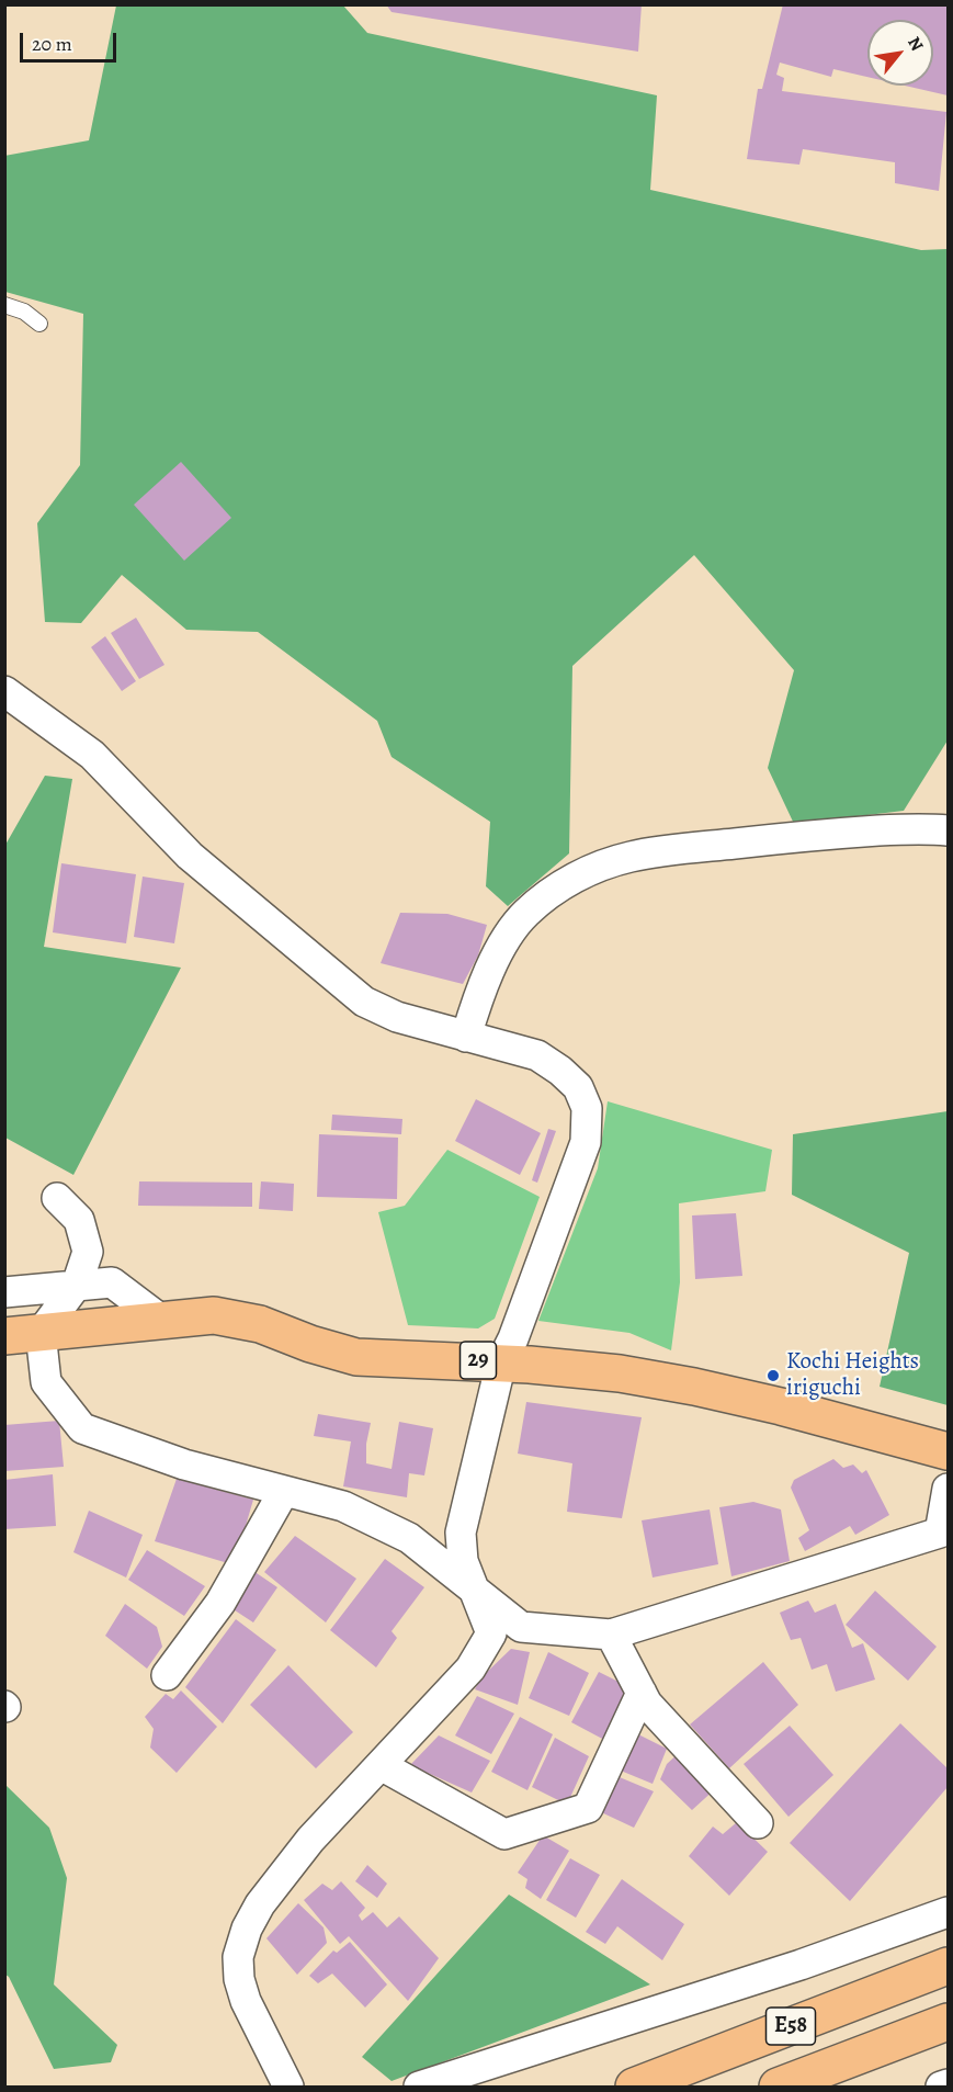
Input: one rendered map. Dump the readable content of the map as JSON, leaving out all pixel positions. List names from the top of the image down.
{
  "streets": {
    "main road": ["29", "E58"]
  },
  "places": ["Kochi Heights iriguchi"],
  "scale_bar": "20 m",
  "north": "top right"
}
